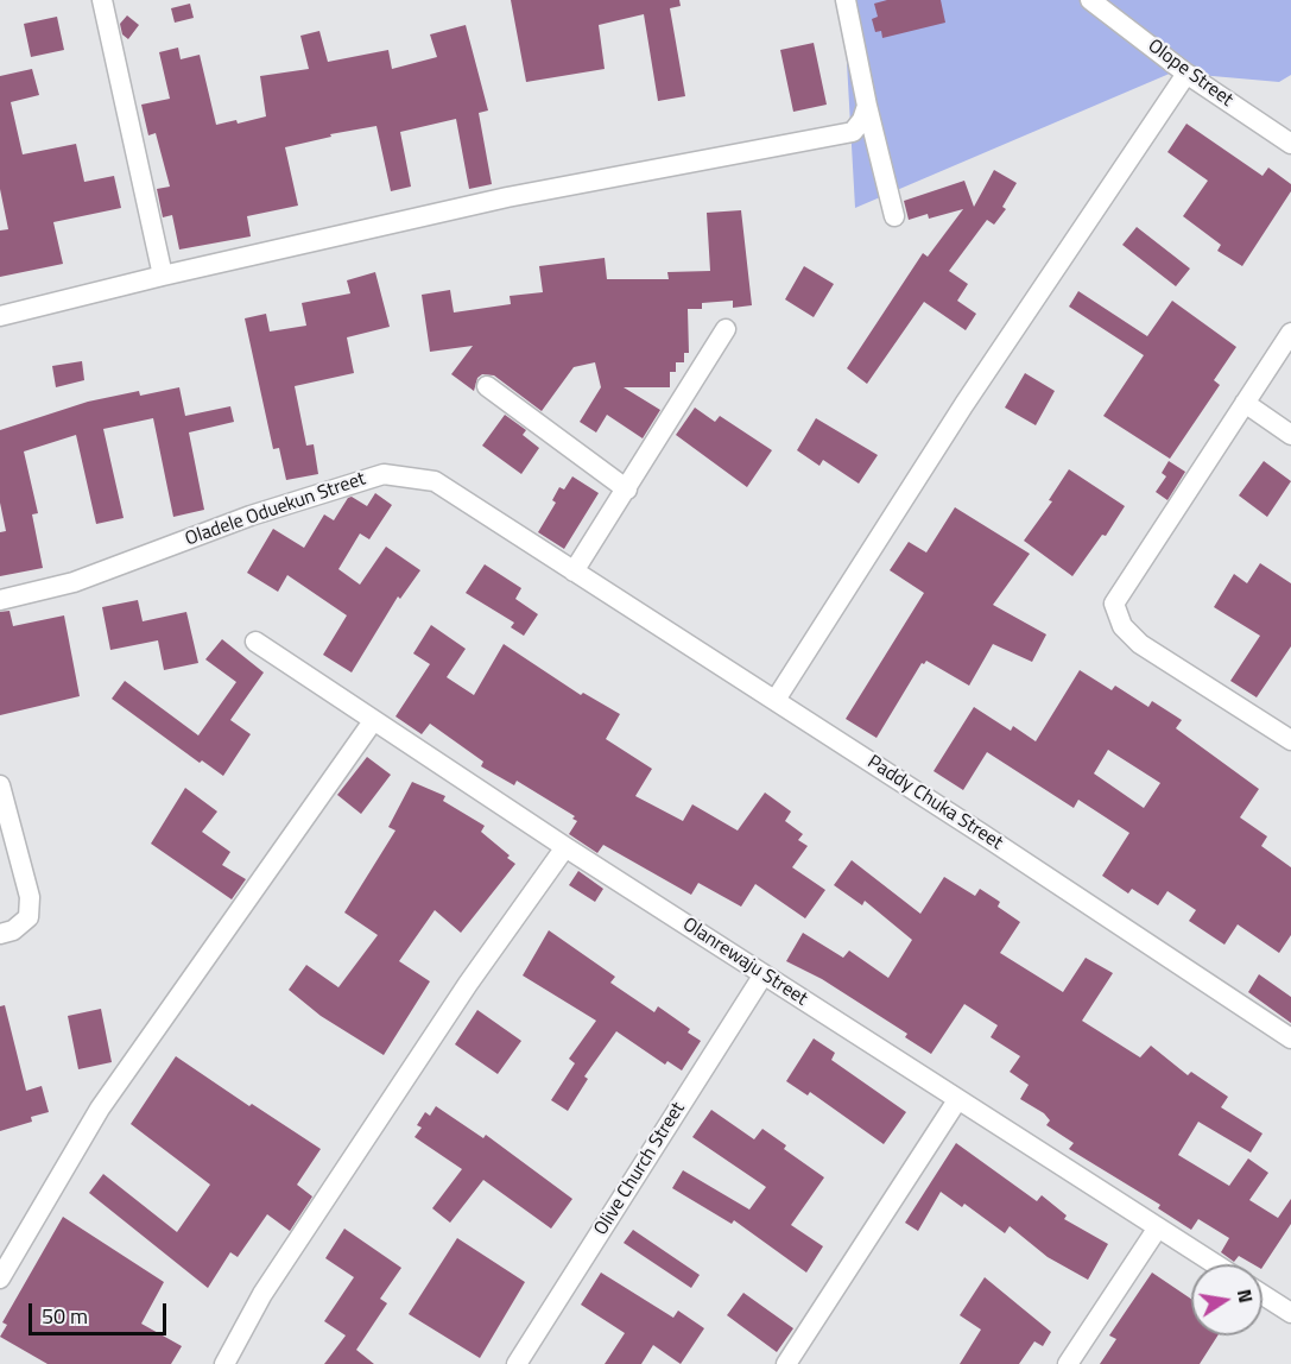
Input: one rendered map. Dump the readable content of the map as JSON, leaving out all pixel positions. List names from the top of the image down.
{
  "streets": {
    "street": [
      "Olope Street",
      "Oladele Oduekun Street",
      "Paddy Chuka Street",
      "Olanrewaju Street",
      "Olive Church Street"
    ]
  },
  "crossings": [
    ["Oladele Oduekun Street", "Paddy Chuka Street"],
    ["Olanrewaju Street", "Olive Church Street"]
  ],
  "scale_bar": "50 m",
  "north": "right"
}
